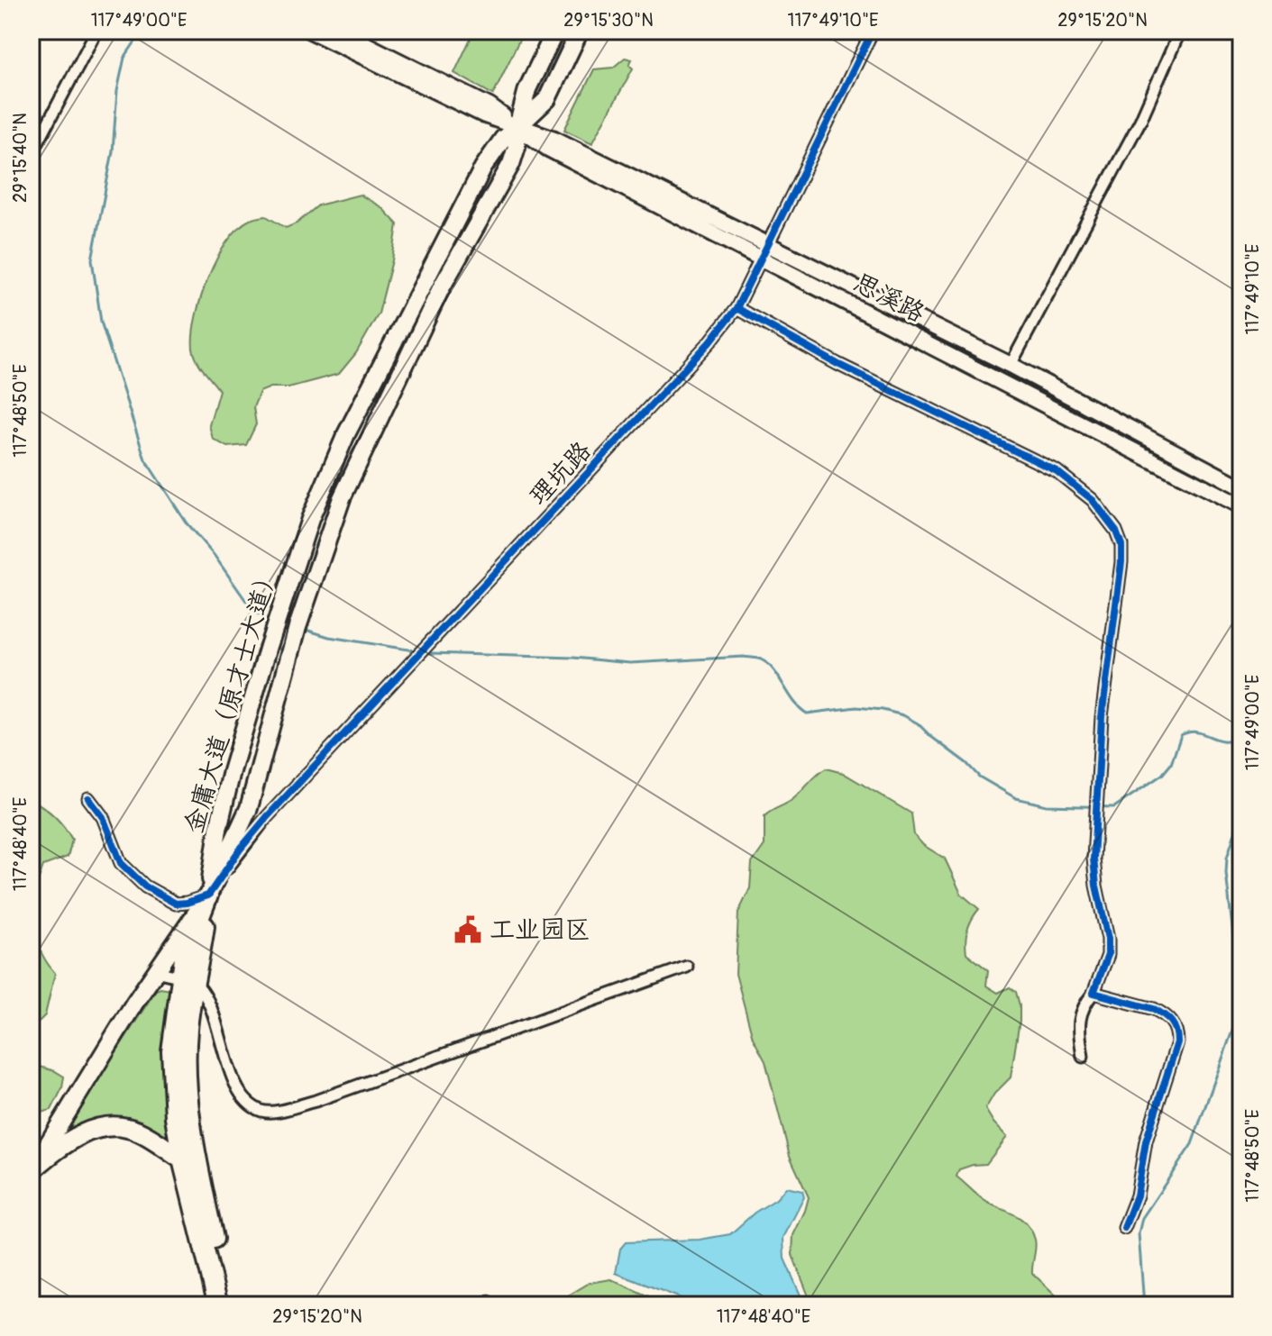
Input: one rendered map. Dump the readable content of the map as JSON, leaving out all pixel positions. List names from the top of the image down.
{
  "streets": {
    "main road": ["金庸大道（原才士大道）"],
    "street": ["思溪路", "理坑路"]
  },
  "crossings": [
    ["思溪路", "理坑路"],
    ["思溪路", "金庸大道（原才士大道）"],
    ["理坑路", "金庸大道（原才士大道）"]
  ],
  "places": {
    "public building": ["工业园区"]
  },
  "coordinates": [
    "117°49'00\"E",
    "29°15'30\"N",
    "117°49'10\"E",
    "29°15'20\"N",
    "29°15'40\"N",
    "117°48'50\"E",
    "117°48'40\"E"
  ]
}
